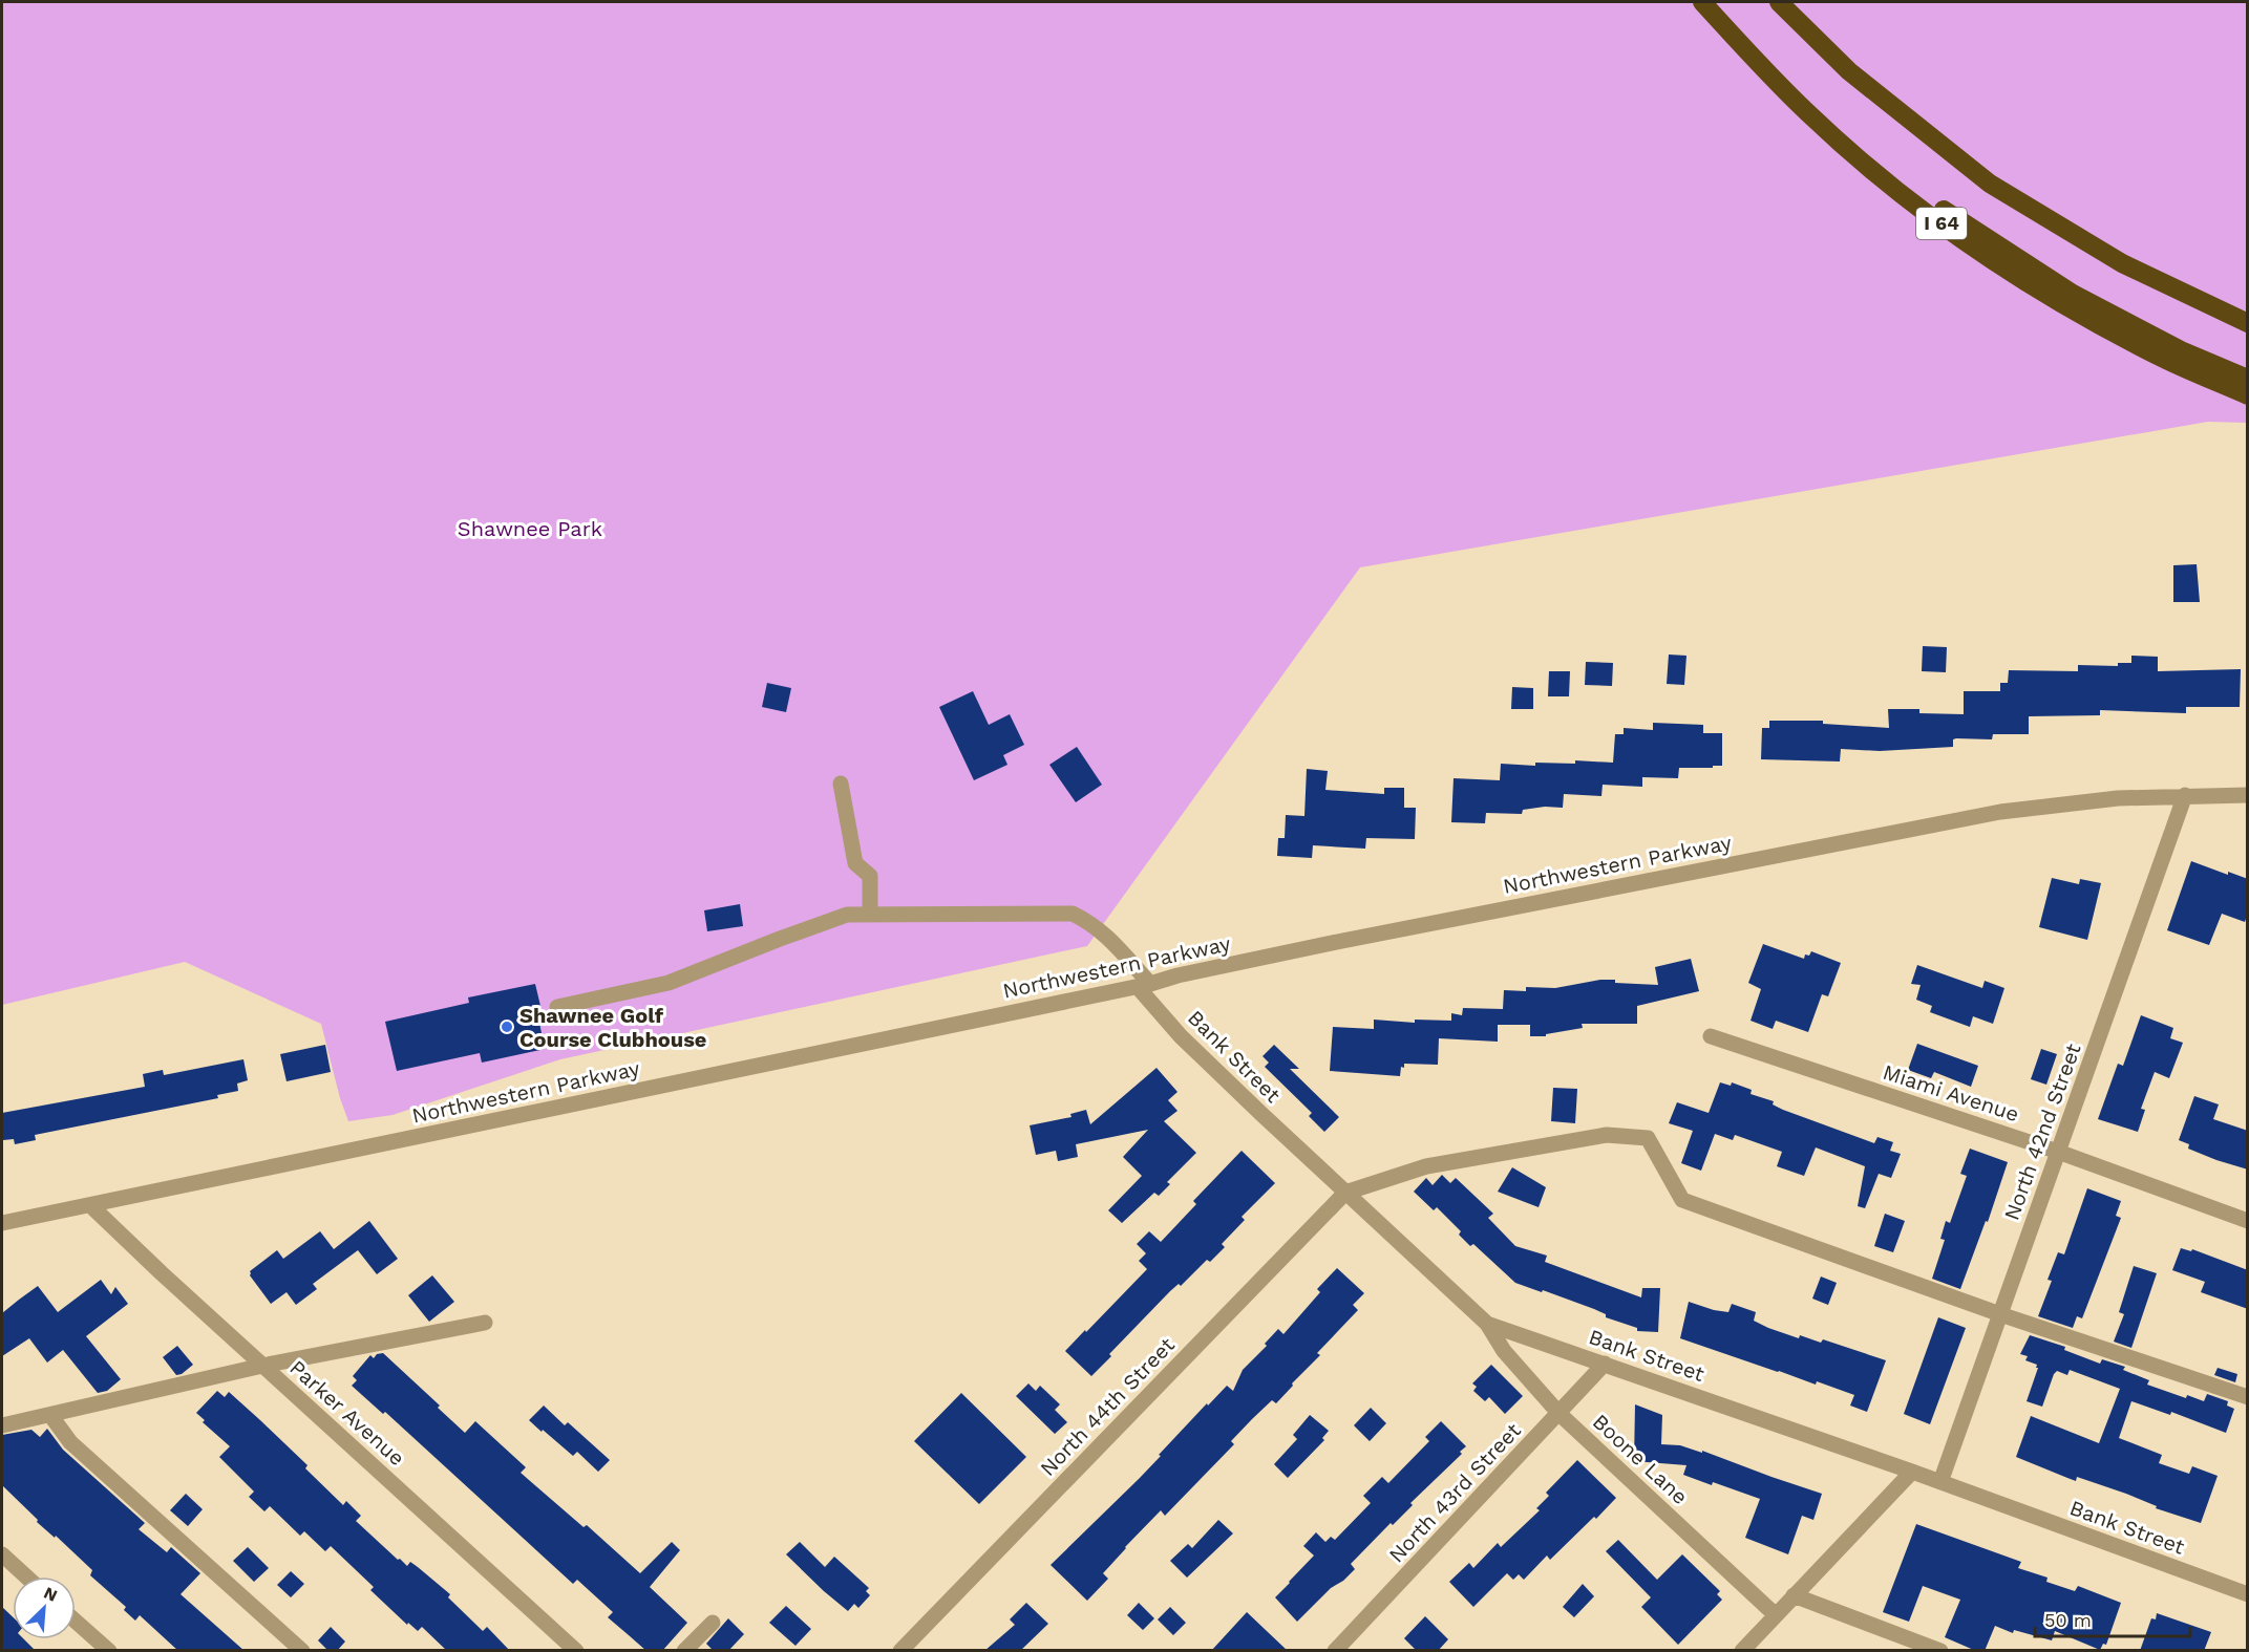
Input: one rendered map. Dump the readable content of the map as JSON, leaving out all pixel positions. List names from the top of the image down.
{
  "streets": {
    "highway": ["I 64"],
    "street": [
      "Northwestern Parkway",
      "Bank Street",
      "Miami Avenue",
      "North 42nd Street",
      "North 44th Street",
      "Parker Avenue",
      "Boone Lane",
      "North 43rd Street"
    ]
  },
  "crossings": [
    ["Northwestern Parkway", "Bank Street"],
    ["Northwestern Parkway", "North 42nd Street"],
    ["Northwestern Parkway", "Parker Avenue"],
    ["Bank Street", "North 42nd Street"],
    ["Bank Street", "North 44th Street"],
    ["Bank Street", "Boone Lane"],
    ["Bank Street", "North 43rd Street"],
    ["Miami Avenue", "North 42nd Street"],
    ["Boone Lane", "North 43rd Street"]
  ],
  "parks": ["Shawnee Park"],
  "places": ["Shawnee Golf Course Clubhouse"],
  "scale_bar": "50 m",
  "north": "top right"
}
